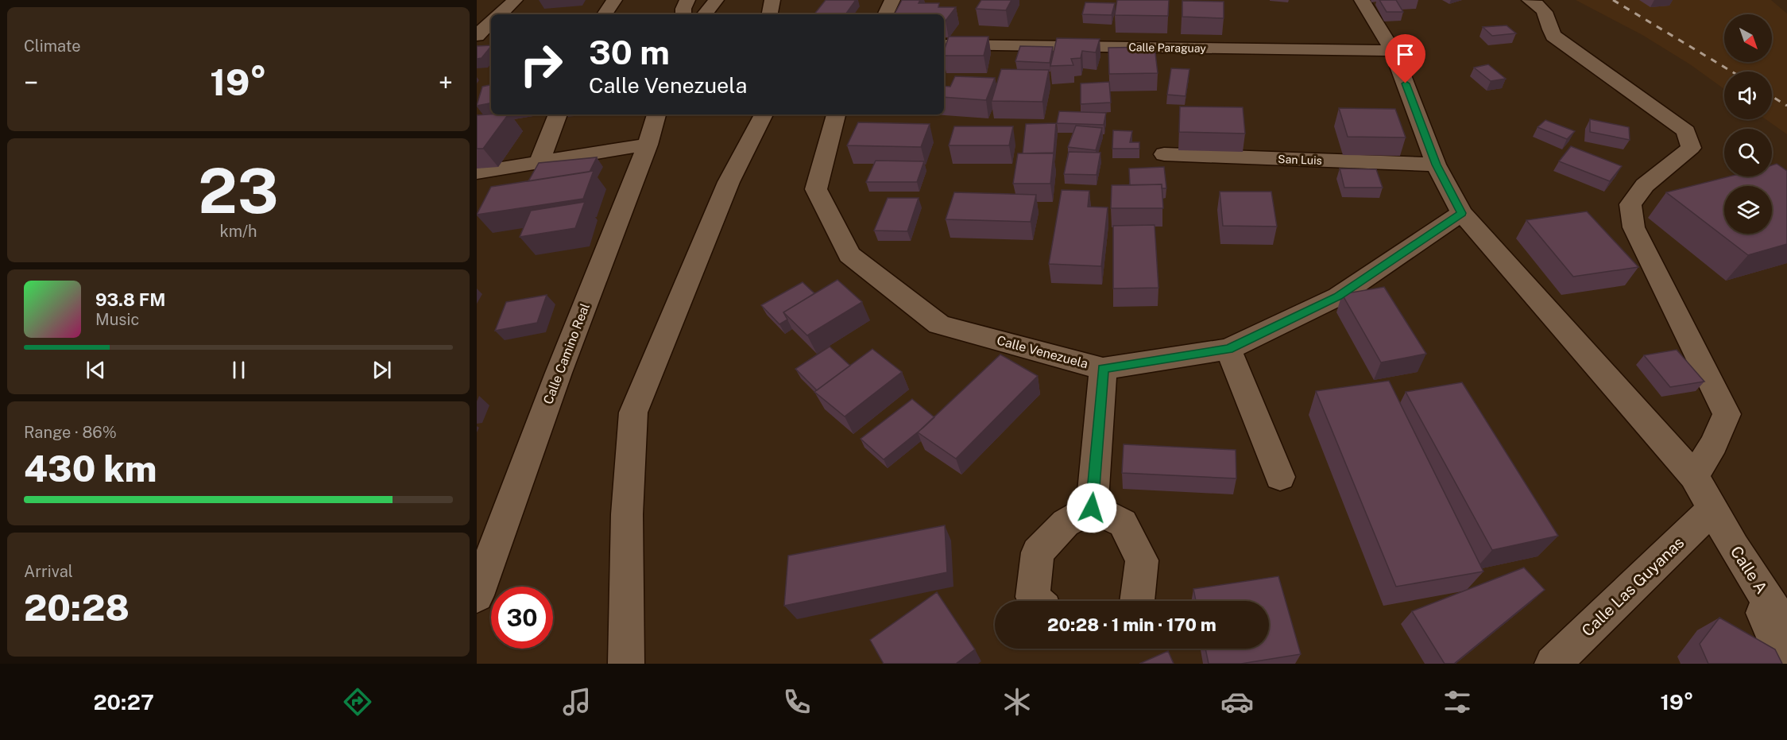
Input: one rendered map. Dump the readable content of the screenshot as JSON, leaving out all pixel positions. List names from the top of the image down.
{
  "streets": {
    "street": [
      "Calle Paraguay",
      "San Luis",
      "Calle Venezuela",
      "Calle Camino Real",
      "Calle A",
      "Calle Las Guyanas"
    ]
  },
  "crossings": [
    ["Calle Paraguay", "Calle A"],
    ["San Luis", "Calle A"],
    ["Calle Venezuela", "Calle A"],
    ["Calle A", "Calle Las Guyanas"]
  ],
  "north": "bottom right",
  "page": {
    "tile": [
      "Climate",
      ["23", "km/h"],
      ["Range · 86%", "430 km"],
      ["Arrival", "20:28"]
    ],
    "turn": ["30 m", "Calle Venezuela"],
    "heat": ["−", "19°", "+"],
    "song": ["93.8 FM", "Music"],
    "limit": "30",
    "trip": "20:28 · 1 min · 170 m",
    "tabs": ["20:27", "19°"]
  }
}
